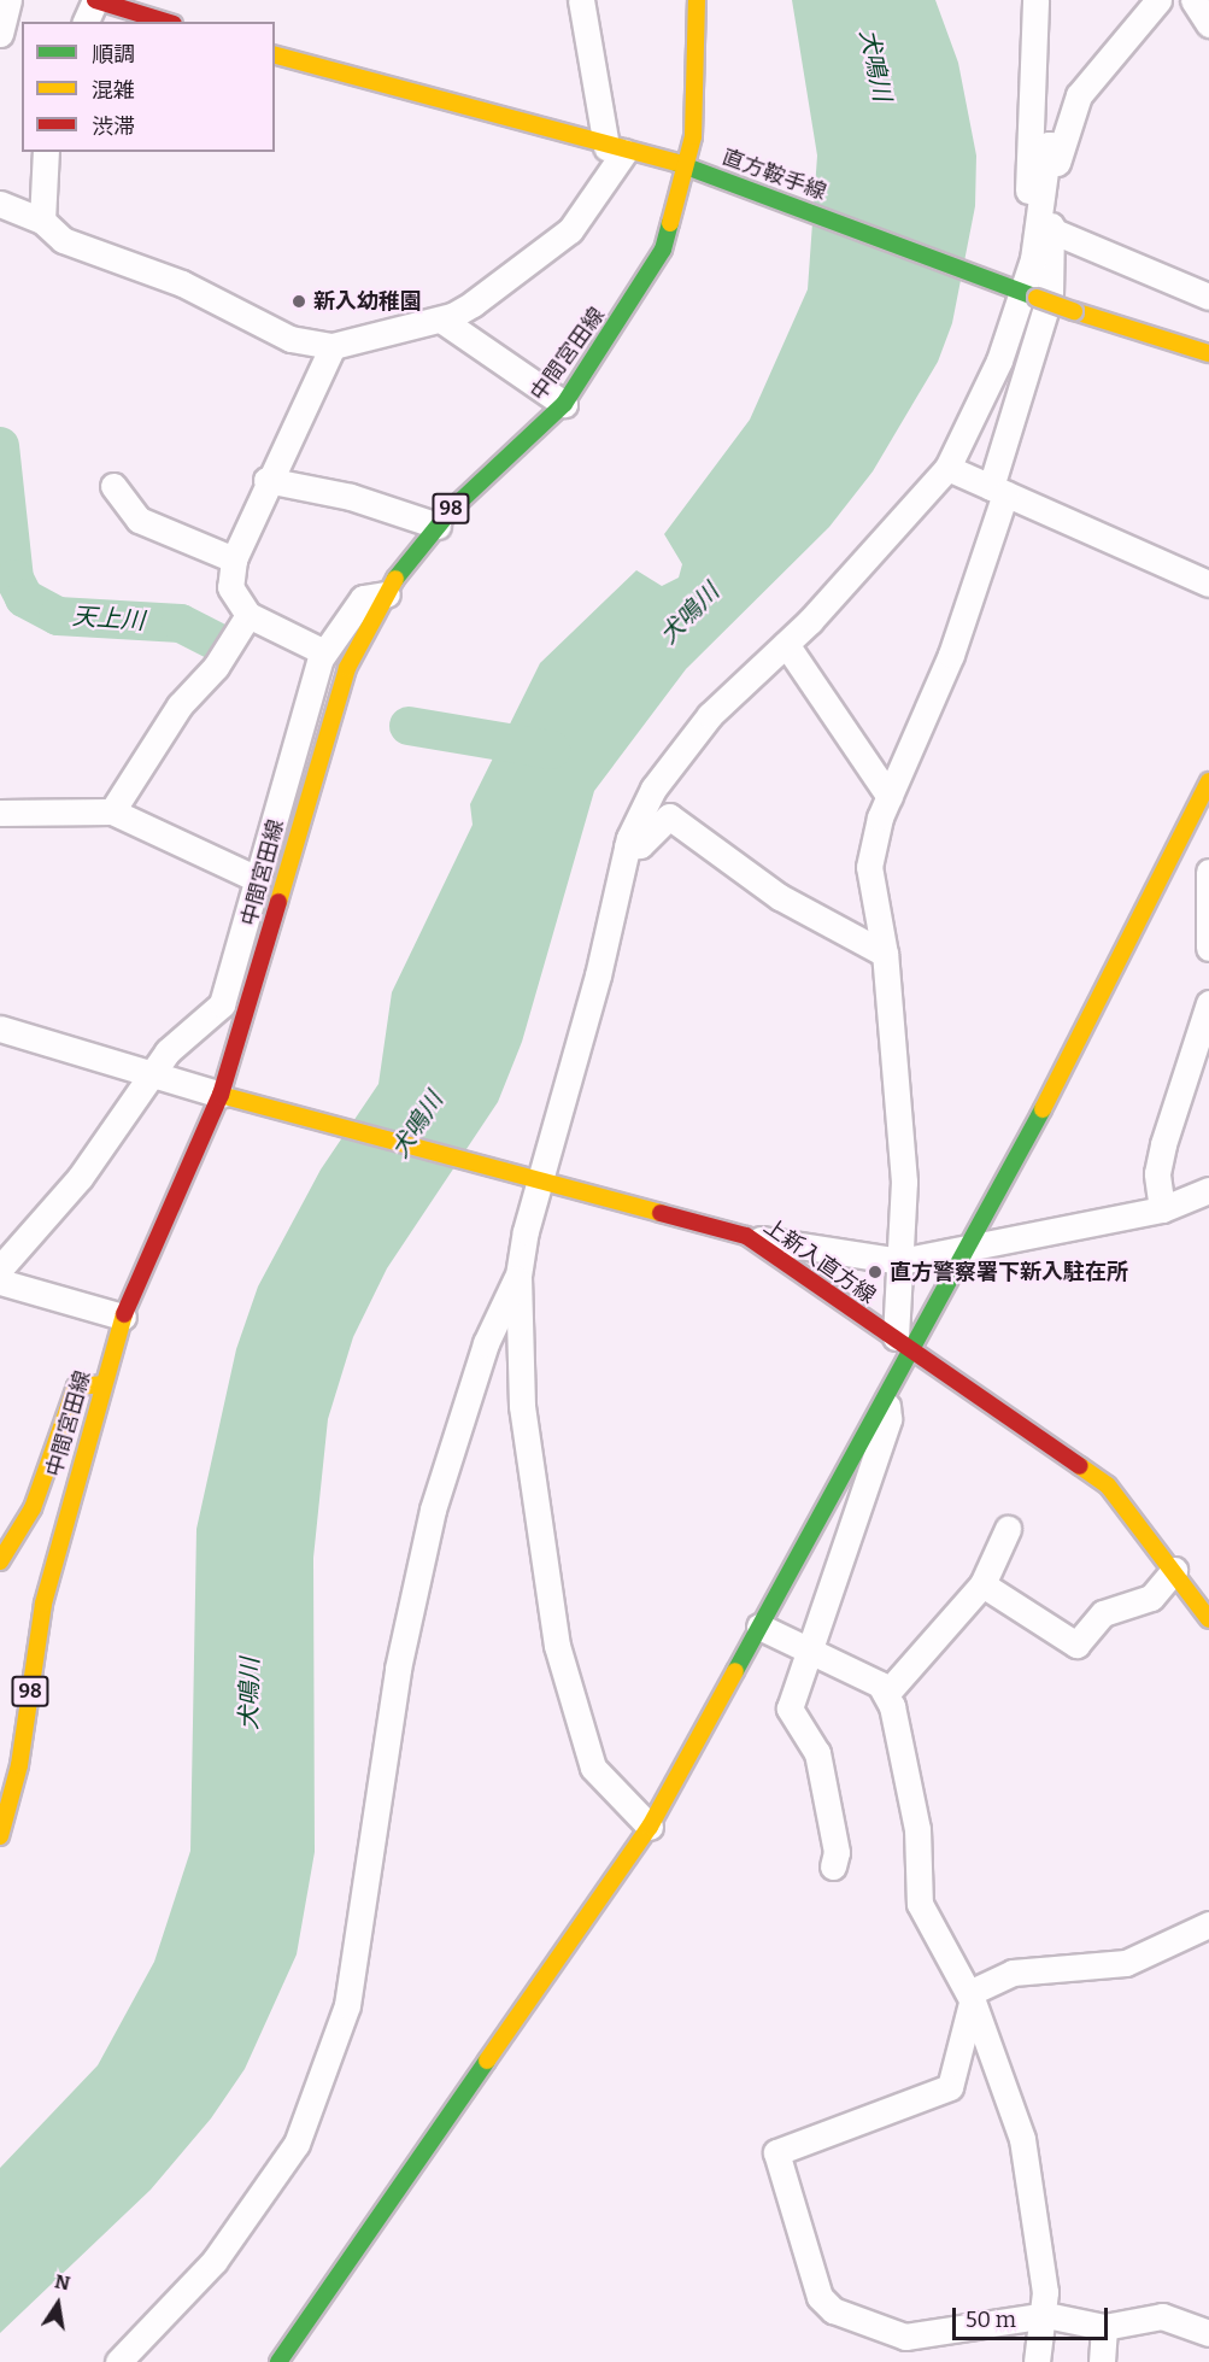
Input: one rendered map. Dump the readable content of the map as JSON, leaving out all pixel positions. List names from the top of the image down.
{
  "streets": {
    "main road": [
      "直方鞍手線",
      "中間宮田線",
      "98",
      "上新入直方線"
    ]
  },
  "crossings": [
    ["直方鞍手線", "中間宮田線"],
    ["中間宮田線", "上新入直方線"]
  ],
  "water": ["犬鳴川", "天上川"],
  "places": ["新入幼稚園", "直方警察署下新入駐在所"],
  "legend": ["順調", "混雑", "渋滞"],
  "scale_bar": "50 m",
  "north": "top"
}
